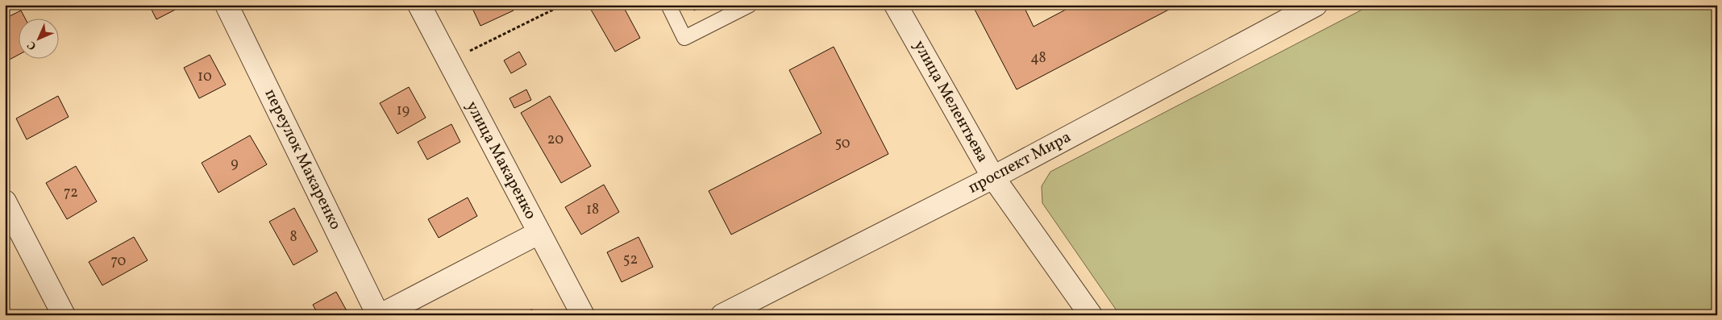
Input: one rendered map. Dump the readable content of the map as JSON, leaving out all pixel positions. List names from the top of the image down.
{
  "streets": {
    "street": [
      "улица Мелентьева",
      "переулок Макаренко",
      "улица Макаренко",
      "проспект Мира"
    ]
  },
  "crossings": [
    ["улица Мелентьева", "проспект Мира"],
    ["переулок Макаренко", "улица Макаренко"]
  ],
  "house_numbers": [
    "48",
    "10",
    "19",
    "20",
    "50",
    "9",
    "72",
    "18",
    "8",
    "52",
    "70"
  ],
  "north": "bottom left"
}
